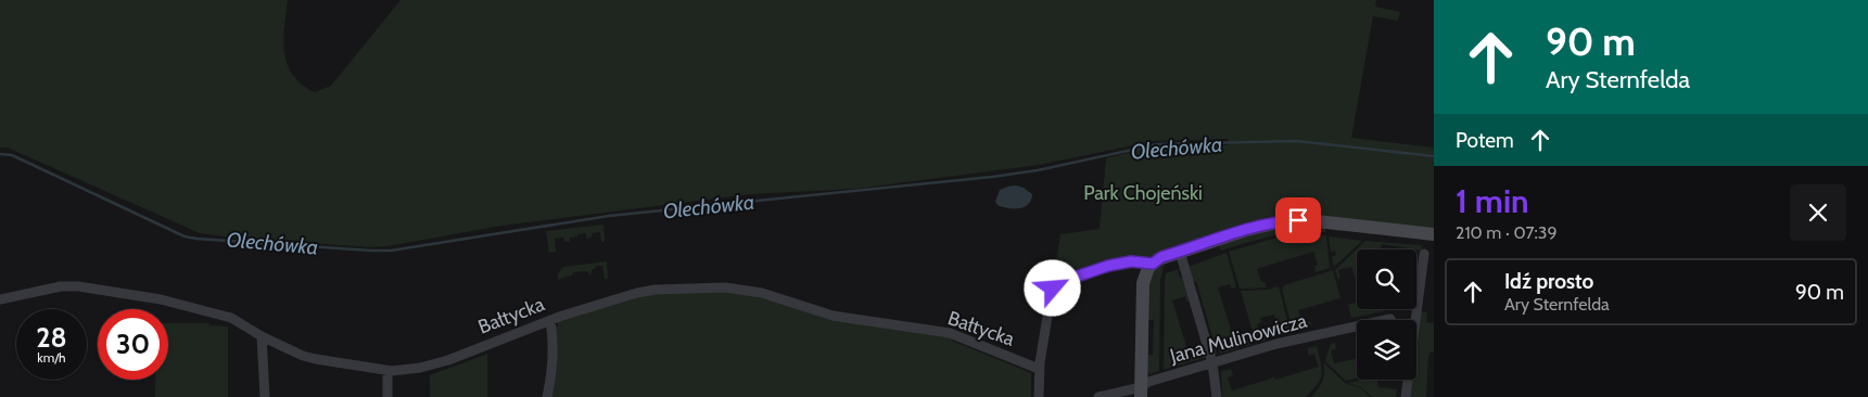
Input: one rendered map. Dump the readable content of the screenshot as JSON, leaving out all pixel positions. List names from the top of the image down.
{
  "streets": {
    "street": ["Bałtycka", "Jana Mulinowicza"]
  },
  "water": ["Olechówka"],
  "parks": ["Park Chojeński"],
  "page": {
    "turn": ["90 m", "Ary Sternfelda"],
    "then": "Potem",
    "heading": ["1 min", "210 m · 07:39"],
    "list": [
      {
        "name": "Idź prosto",
        "note": "Ary Sternfelda",
        "value": "90 m"
      }
    ],
    "speed": "28 km/h",
    "limit": "30"
  }
}
